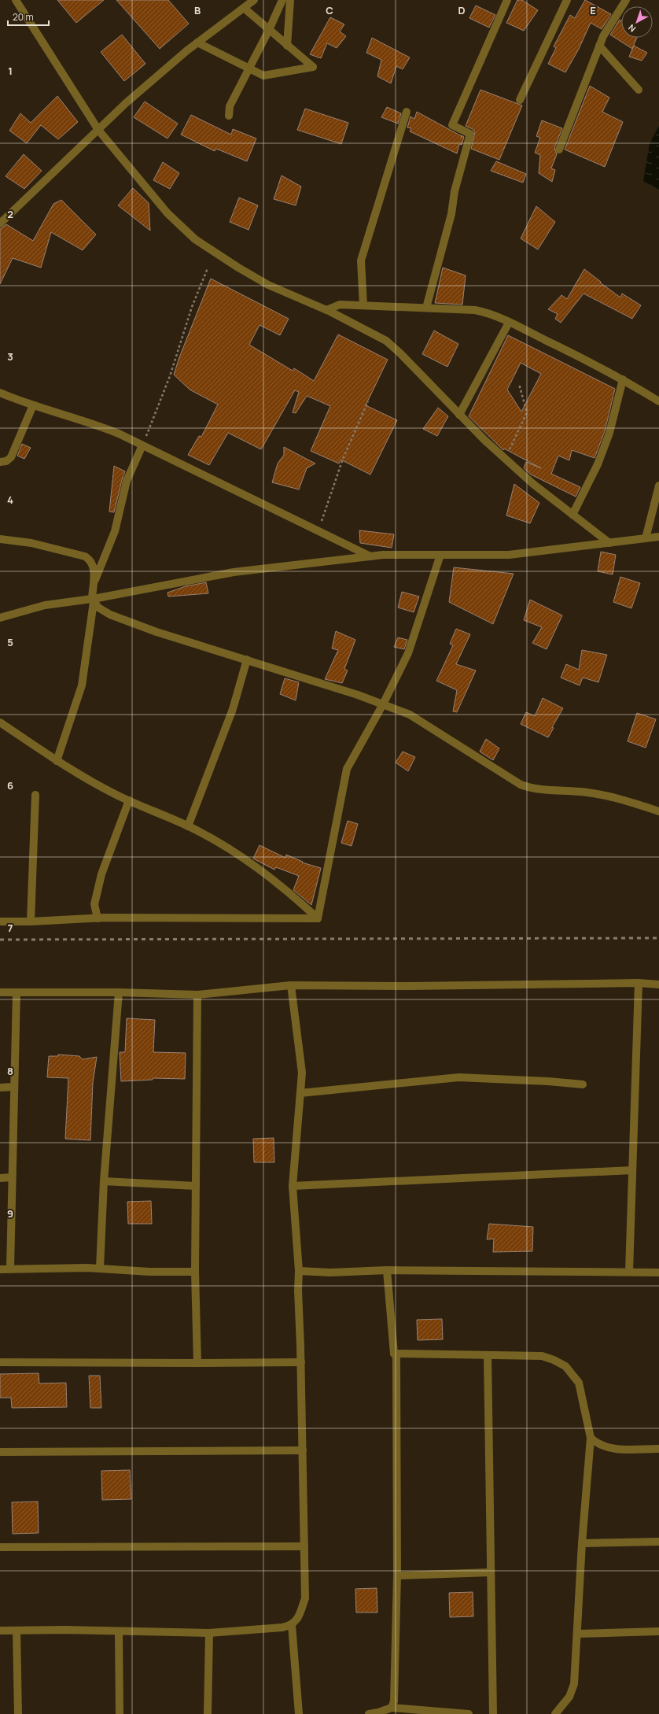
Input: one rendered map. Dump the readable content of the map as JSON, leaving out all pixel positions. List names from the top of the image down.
{
  "scale_bar": "20 m",
  "north": "bottom left",
  "grid": {
    "columns": [
      "B",
      "C",
      "D",
      "E"
    ],
    "rows": [
      "1",
      "2",
      "3",
      "4",
      "5",
      "6",
      "7",
      "8",
      "9"
    ]
  }
}
